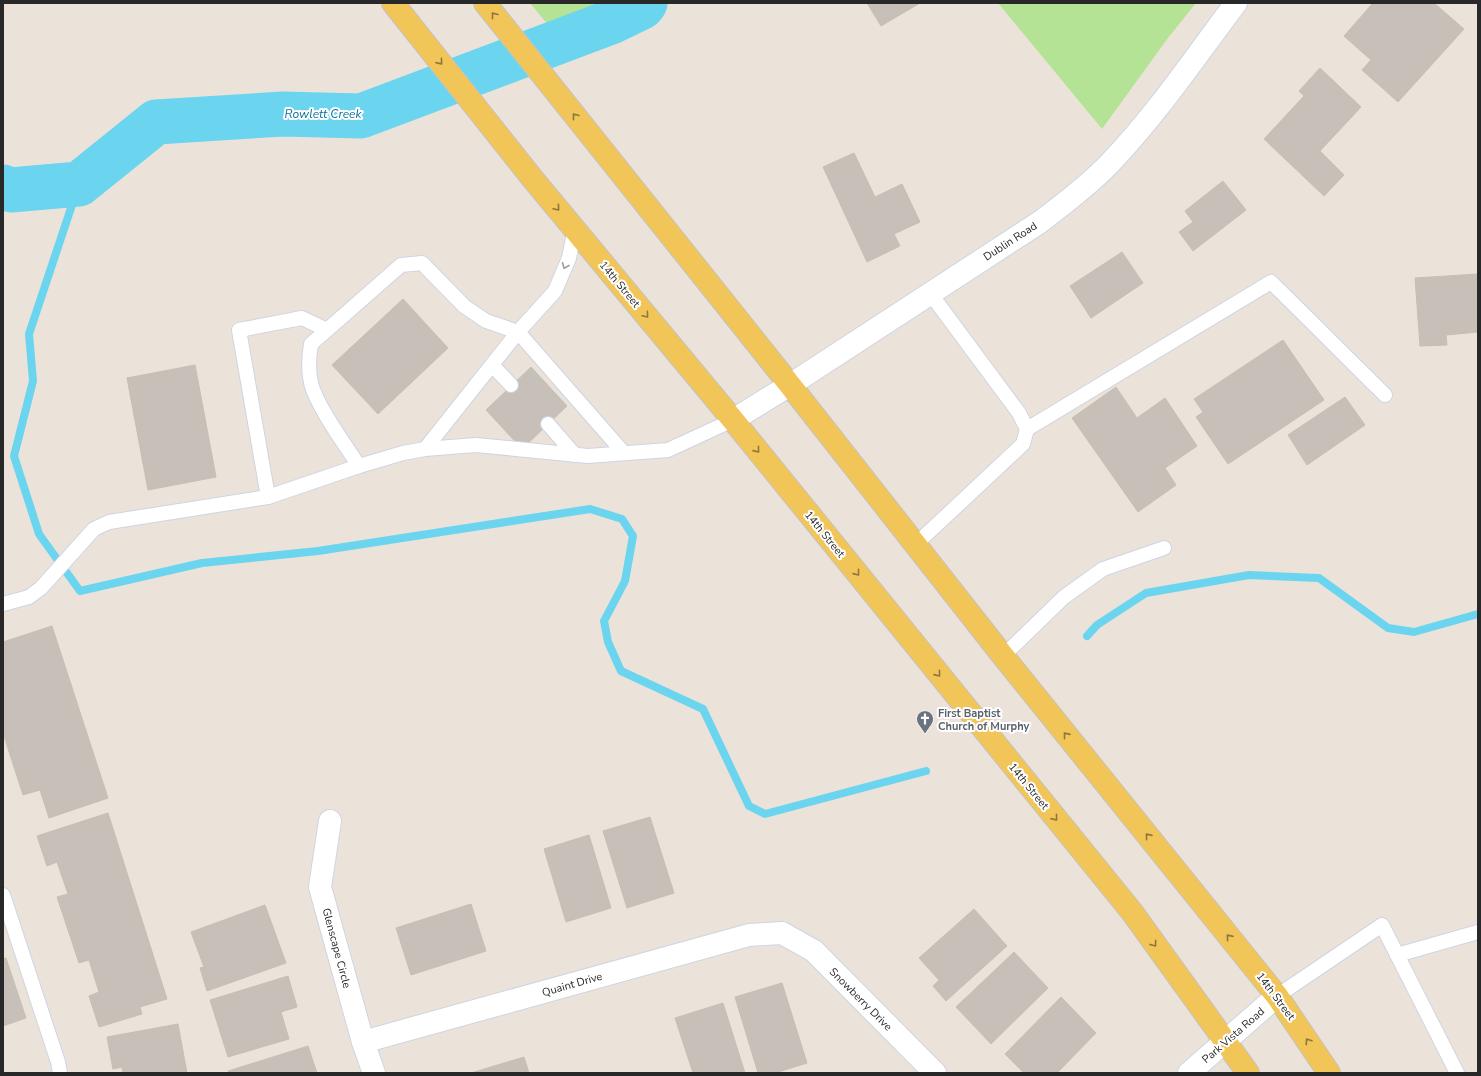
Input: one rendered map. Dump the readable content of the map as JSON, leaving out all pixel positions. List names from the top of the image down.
{
  "streets": {
    "main road": ["14th Street"],
    "street": [
      "Dublin Road",
      "Glenscape Circle",
      "Quaint Drive",
      "Snowberry Drive",
      "Park Vista Road"
    ]
  },
  "crossings": [
    ["Dublin Road", "14th Street"],
    ["14th Street", "Park Vista Road"],
    ["Glenscape Circle", "Quaint Drive"],
    ["Quaint Drive", "Snowberry Drive"]
  ],
  "water": ["Rowlett Creek"],
  "places": {
    "church": ["First Baptist Church of Murphy"]
  }
}
